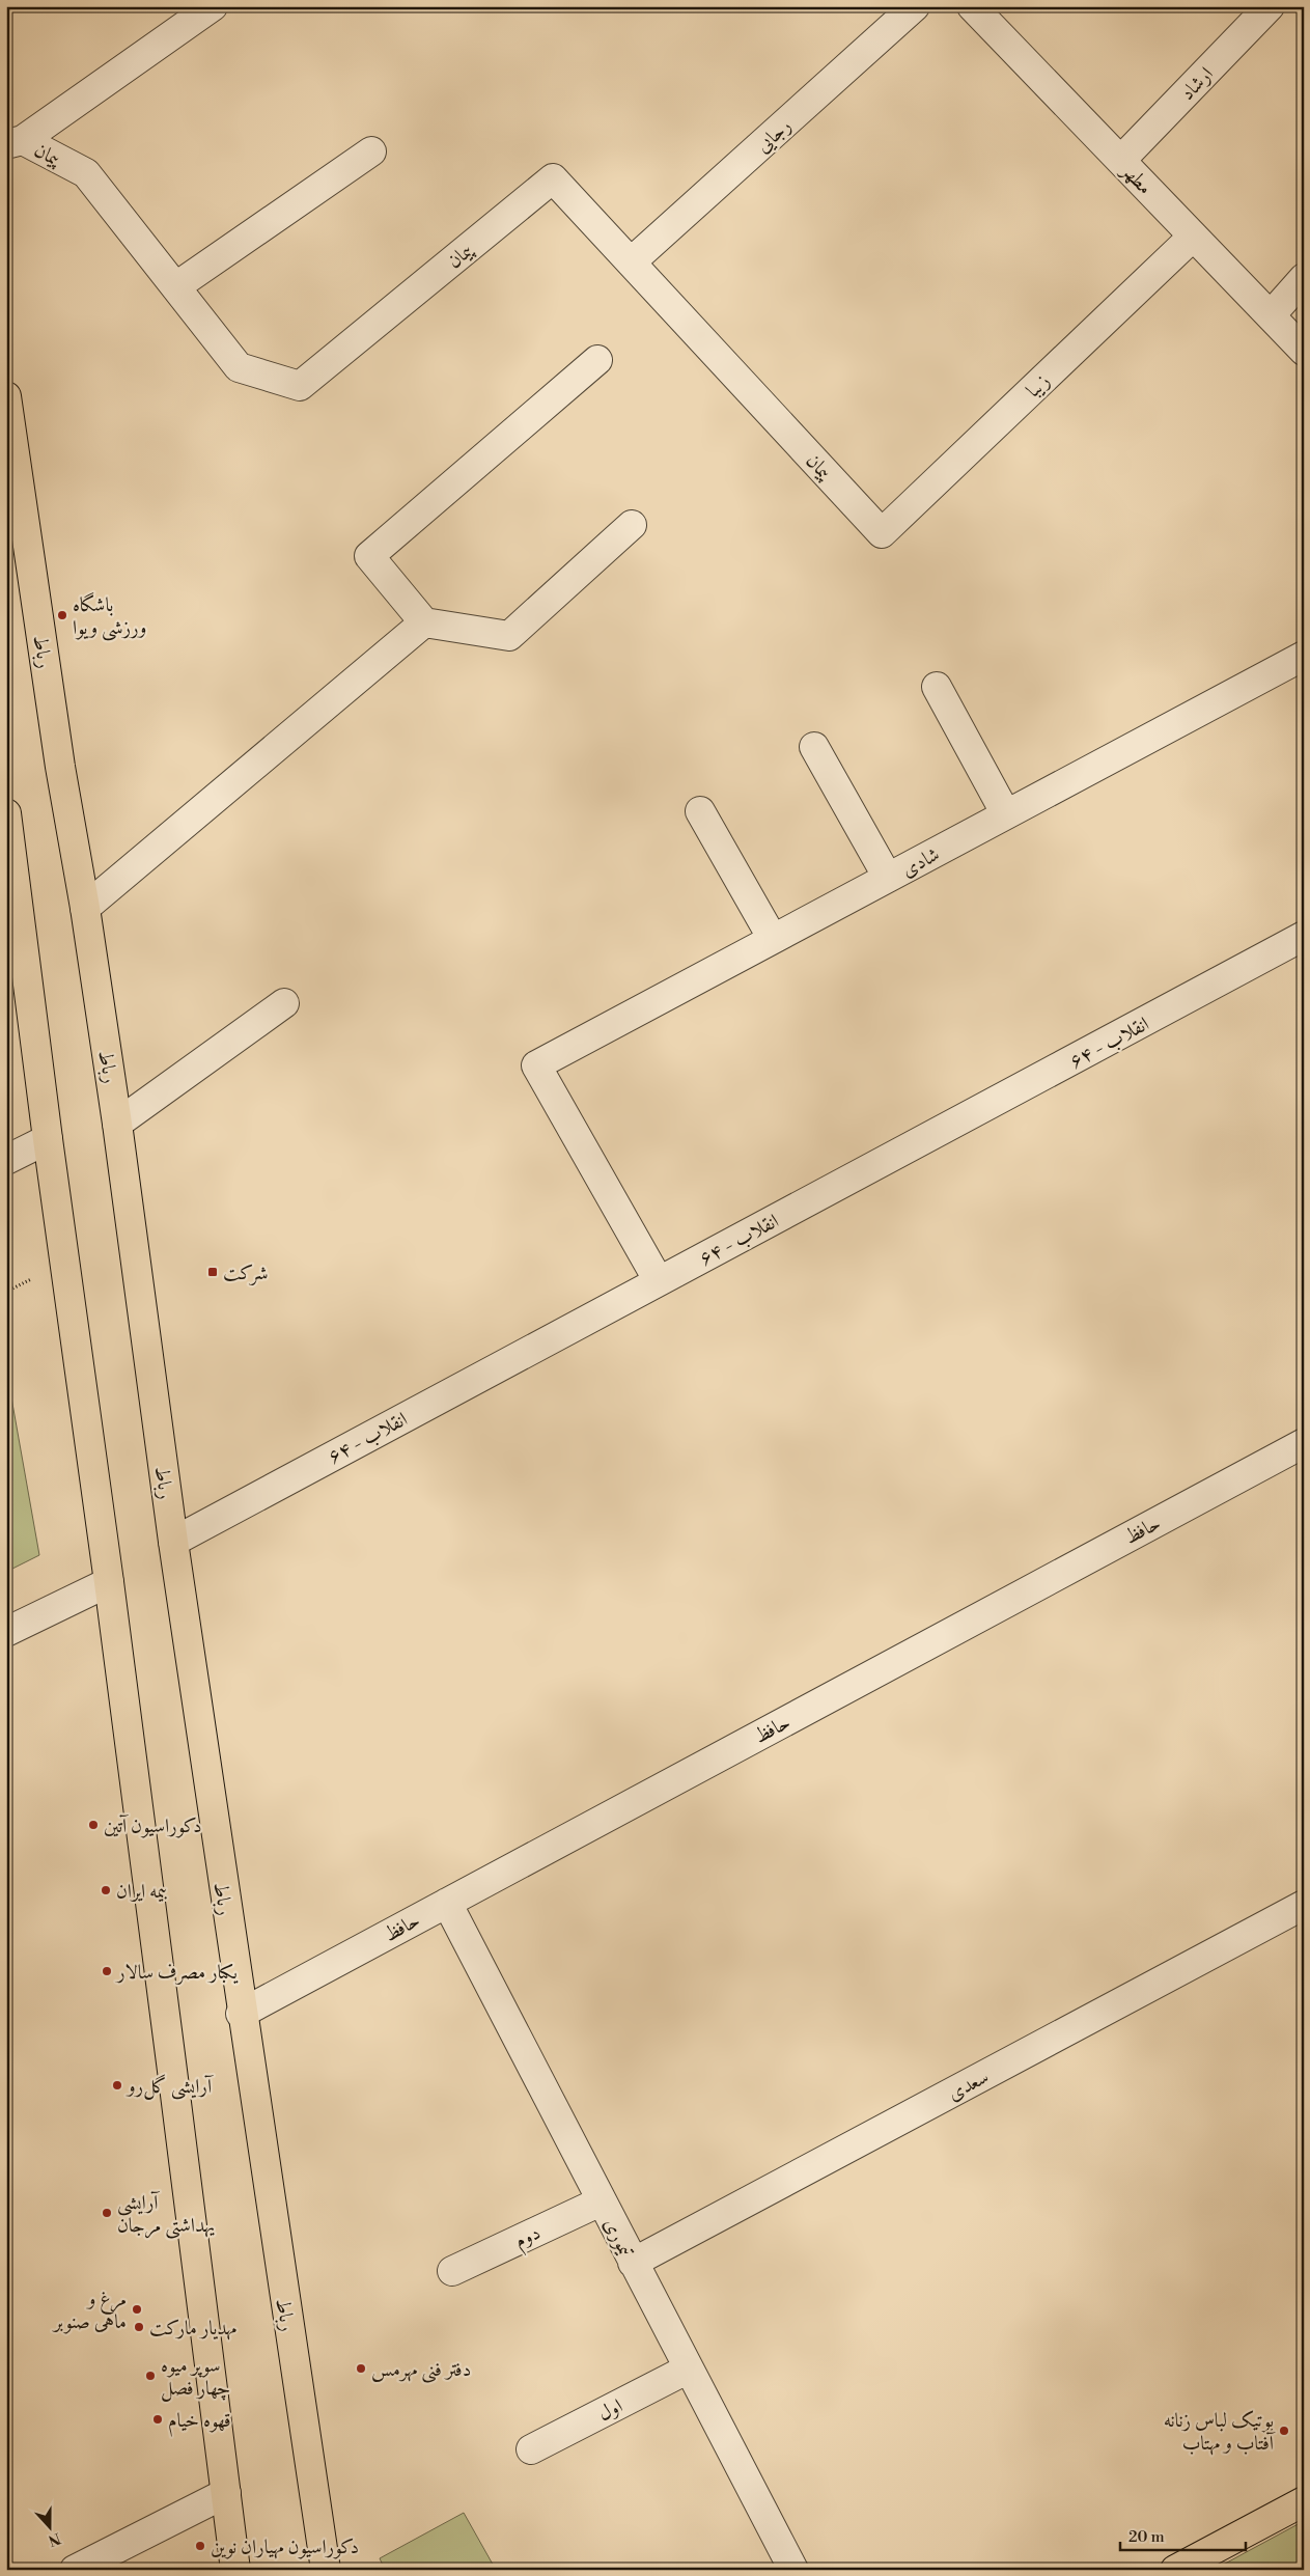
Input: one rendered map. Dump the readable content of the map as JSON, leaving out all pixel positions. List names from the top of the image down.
{
  "streets": {
    "main road": ["رباط"],
    "street": [
      "ارشاد",
      "رجایی",
      "پیمان",
      "مطهر",
      "زیبا",
      "شادی",
      "انقلاب - ۶۴",
      "حافظ",
      "سعدی",
      "دوم",
      "تیموری",
      "اول"
    ]
  },
  "crossings": [
    ["ارشاد", "مطهر"],
    ["رجایی", "پیمان"],
    ["پیمان", "زیبا"],
    ["مطهر", "زیبا"],
    ["رباط", "انقلاب - ۶۴"],
    ["رباط", "حافظ"],
    ["شادی", "انقلاب - ۶۴"],
    ["حافظ", "تیموری"],
    ["سعدی", "تیموری"],
    ["دوم", "تیموری"],
    ["تیموری", "اول"]
  ],
  "places": {
    "other": [
      "باشگاه ورزشی ویوا",
      "دکوراسیون آتین",
      "بیمه ایران",
      "یکبار مصرف سالار",
      "آرایشی گل‌رو",
      "آرایشی یهداشتی مرجان",
      "مرغ و ماهی صنوبر",
      "مهدیار مارکت",
      "دفتر فنی مهرمس",
      "سوپر میوه چهار فصل",
      "قهوه خیام",
      "بوتیک لباس زنانه آفتاب و مهتاب",
      "دکوراسیون مهیاران نوین"
    ],
    "transit": ["شرکت"]
  },
  "scale_bar": "20 m",
  "north": "bottom"
}
